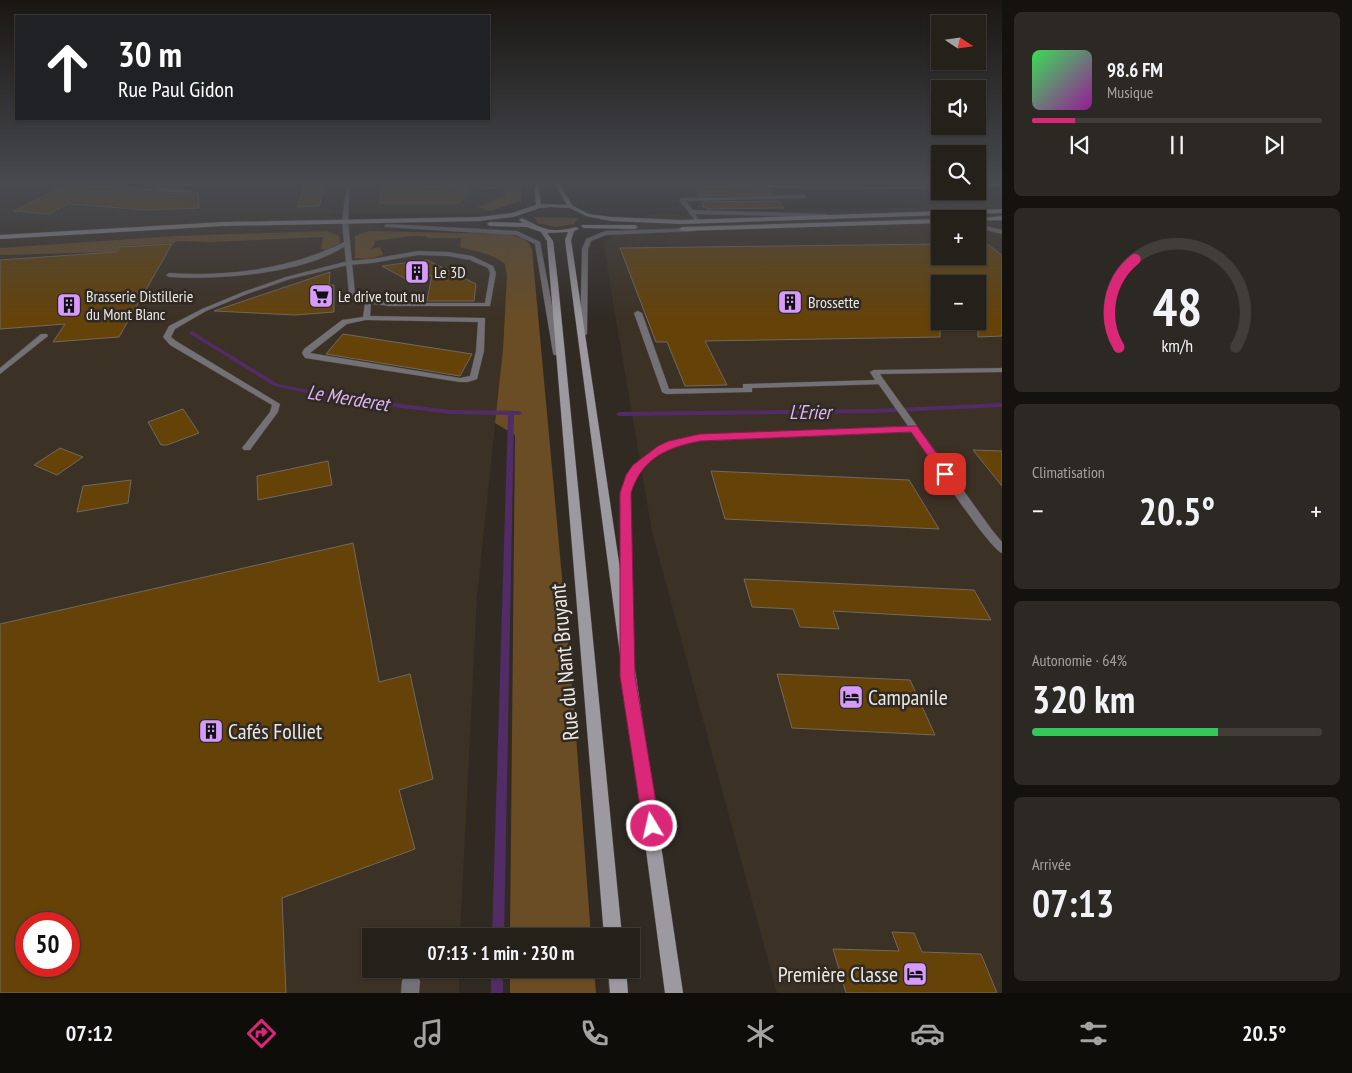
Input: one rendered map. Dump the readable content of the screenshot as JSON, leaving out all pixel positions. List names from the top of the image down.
{
  "streets": {
    "main road": ["Rue du Nant Bruyant"]
  },
  "water": ["Le Merderet", "L'Erier"],
  "places": {
    "building": [
      "Le 3D",
      "Brossette",
      "Brasserie Distillerie du Mont Blanc",
      "Cafés Folliet"
    ],
    "supermarket": ["Le drive tout nu"],
    "hotel": ["Campanile", "Première Classe"]
  },
  "north": "right",
  "page": {
    "map_buttons": ["+", "−"],
    "turn": ["30 m", "Rue Paul Gidon"],
    "song": ["98.6 FM", "Musique"],
    "tile": [
      "Climatisation",
      ["Autonomie · 64%", "320 km"],
      ["Arrivée", "07:13"]
    ],
    "heat": ["−", "20.5°", "+"],
    "limit": "50",
    "trip": "07:13 · 1 min · 230 m",
    "tabs": ["07:12", "20.5°"],
    "gauge": ["48", "km/h"]
  }
}
